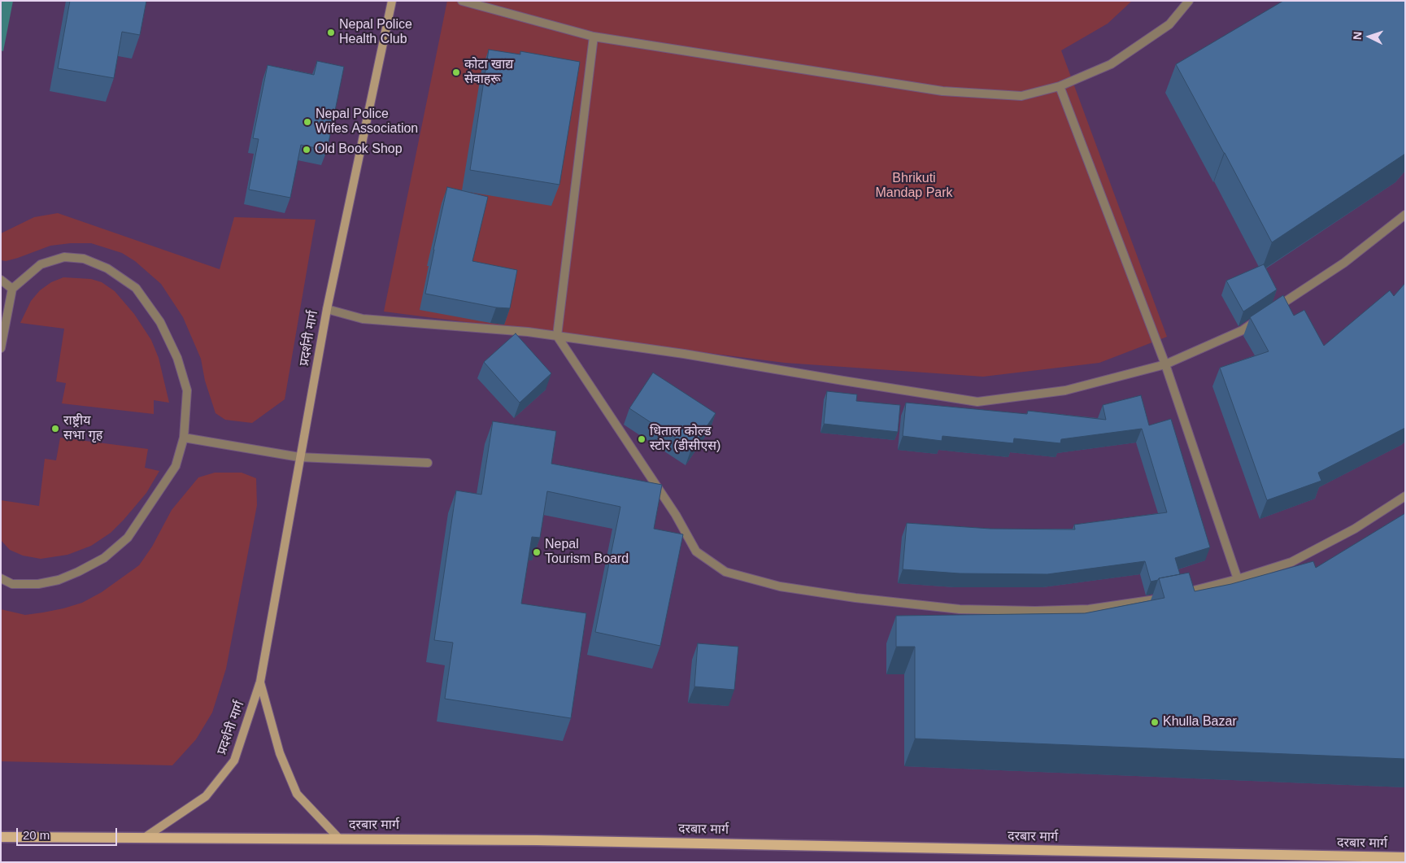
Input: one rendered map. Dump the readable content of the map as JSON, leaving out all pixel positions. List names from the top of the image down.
{
  "streets": {
    "main road": ["प्रदर्शनी मार्ग", "दरबार मार्ग"]
  },
  "crossings": [
    ["प्रदर्शनी मार्ग", "दरबार मार्ग"]
  ],
  "parks": ["Bhrikuti Mandap Park"],
  "places": [
    "Nepal Police Health Club",
    "कोटा खाद्य सेवाहरू",
    "Nepal Police Wifes Association",
    "Old Book Shop",
    "राष्ट्रीय सभा गृह",
    "धिताल कोल्ड स्टोर (डीसीएस)",
    "Nepal Tourism Board",
    "Khulla Bazar"
  ],
  "scale_bar": "20 m",
  "north": "left"
}
